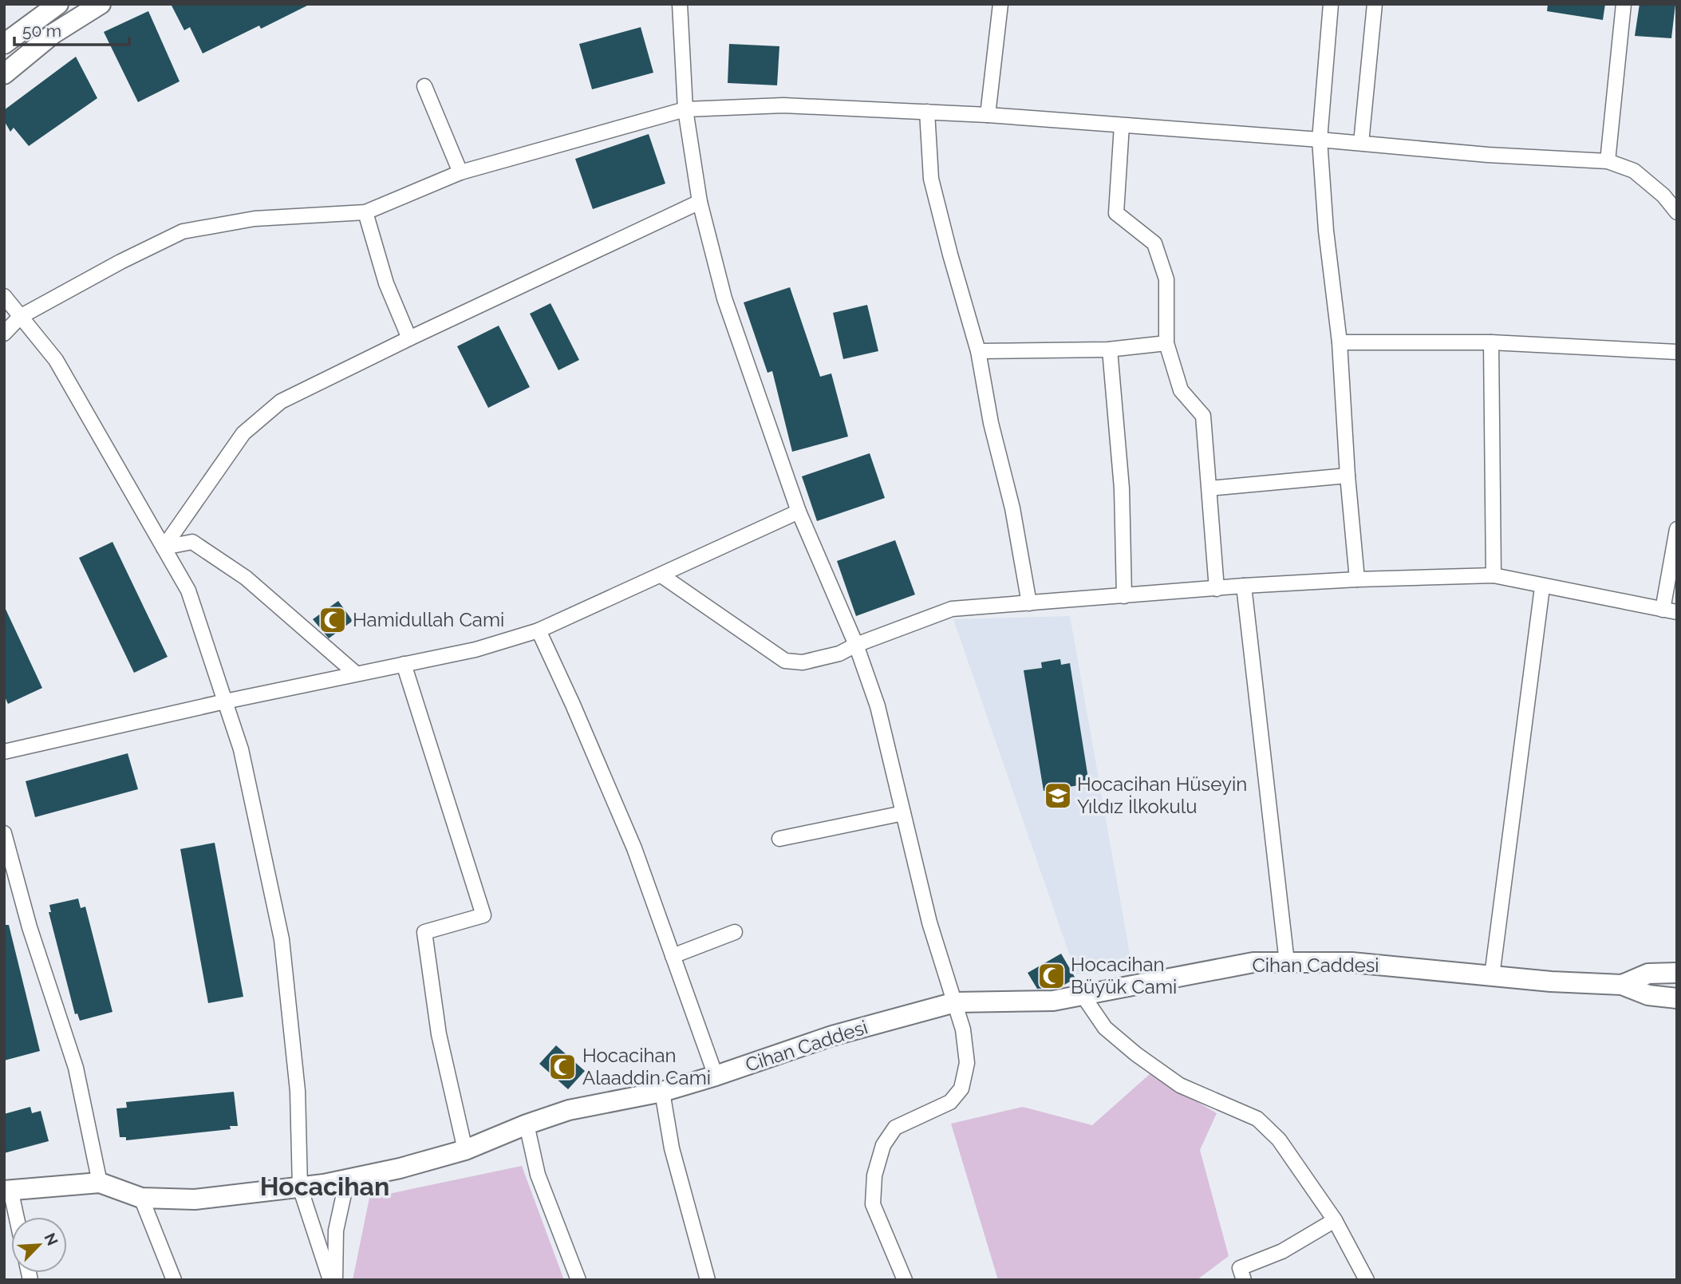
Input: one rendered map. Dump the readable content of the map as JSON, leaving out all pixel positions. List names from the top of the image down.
{
  "streets": {
    "street": ["Cihan Caddesi"]
  },
  "districts": ["Hocacihan"],
  "places": {
    "mosque": ["Hamidullah Cami", "Hocacihan Büyük Cami", "Hocacihan Alaaddin Cami"],
    "school or university": ["Hocacihan Hüseyin Yıldız İlkokulu"]
  },
  "scale_bar": "50 m",
  "north": "top right"
}
